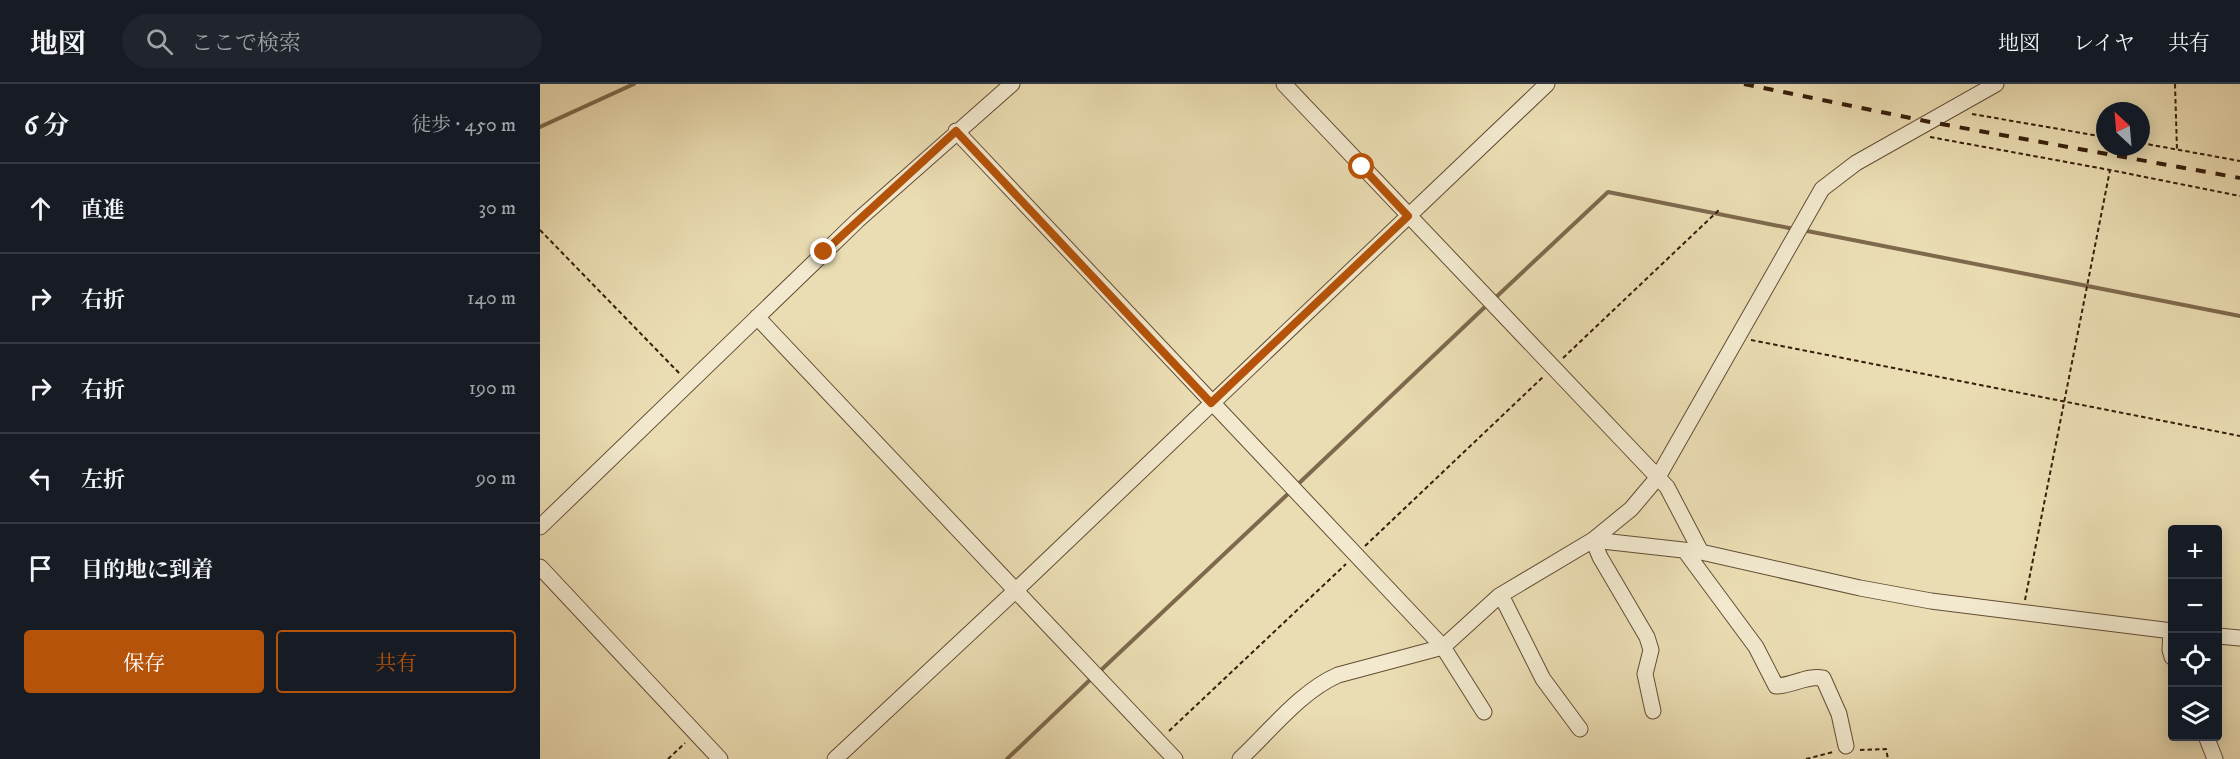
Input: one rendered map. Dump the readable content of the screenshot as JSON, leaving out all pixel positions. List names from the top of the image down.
{
  "north": "top left",
  "page": {
    "header": "地図",
    "search": "ここで検索",
    "nav": ["地図", "レイヤ", "共有"],
    "heading": ["6 分", "徒歩 · 450 m"],
    "list": [
      ["直進", "30 m"],
      ["右折", "140 m"],
      ["右折", "190 m"],
      ["左折", "90 m"],
      "目的地に到着"
    ],
    "map_buttons": ["+", "−"],
    "buttons": ["保存", "共有"]
  }
}
